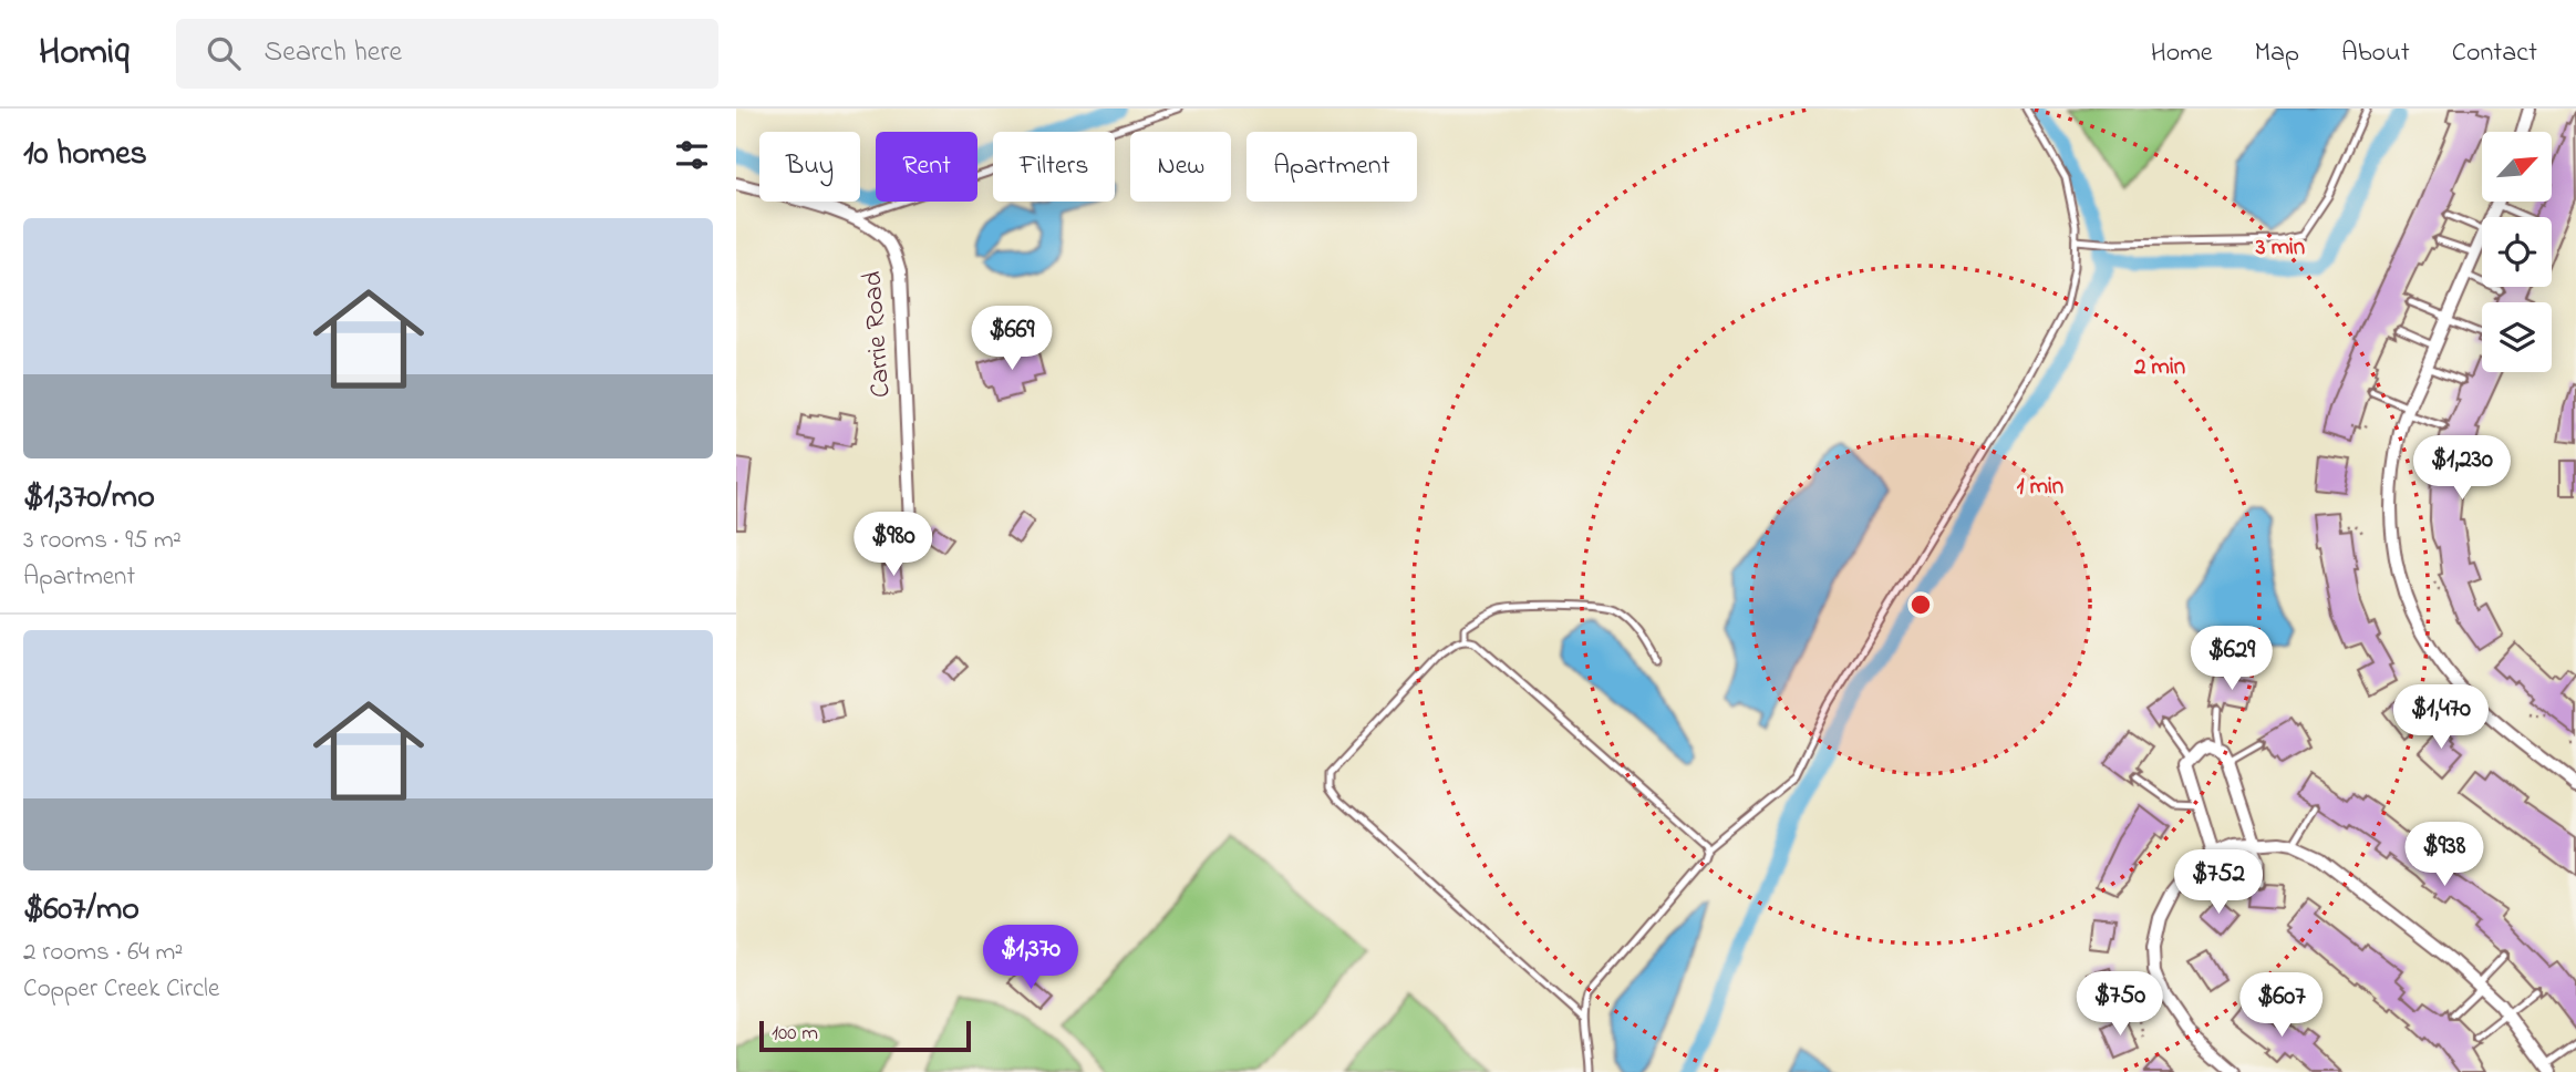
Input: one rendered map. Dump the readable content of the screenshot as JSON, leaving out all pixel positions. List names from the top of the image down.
{
  "streets": {
    "street": ["Carrie Road"]
  },
  "scale_bar": "100 m",
  "north": "top right",
  "page": {
    "header": "Homiq",
    "search": "Search here",
    "nav": [
      "Home",
      "Map",
      "About",
      "Contact"
    ],
    "heading": "10 homes",
    "chip": [
      "Buy",
      "Rent",
      "Filters",
      "New",
      "Apartment"
    ],
    "list": [
      {
        "name": "$1,370/mo",
        "note": "3 rooms · 95 m² · Apartment"
      },
      {
        "name": "$607/mo",
        "note": "2 rooms · 64 m² · Copper Creek Circle"
      }
    ],
    "price": [
      "$669",
      "$1,230",
      "$980",
      "$629",
      "$1,470",
      "$938",
      "$752",
      "$1,370",
      "$750",
      "$607"
    ],
    "scale": "100 m"
  },
  "rings": ["3 min", "2 min", "1 min"]
}
